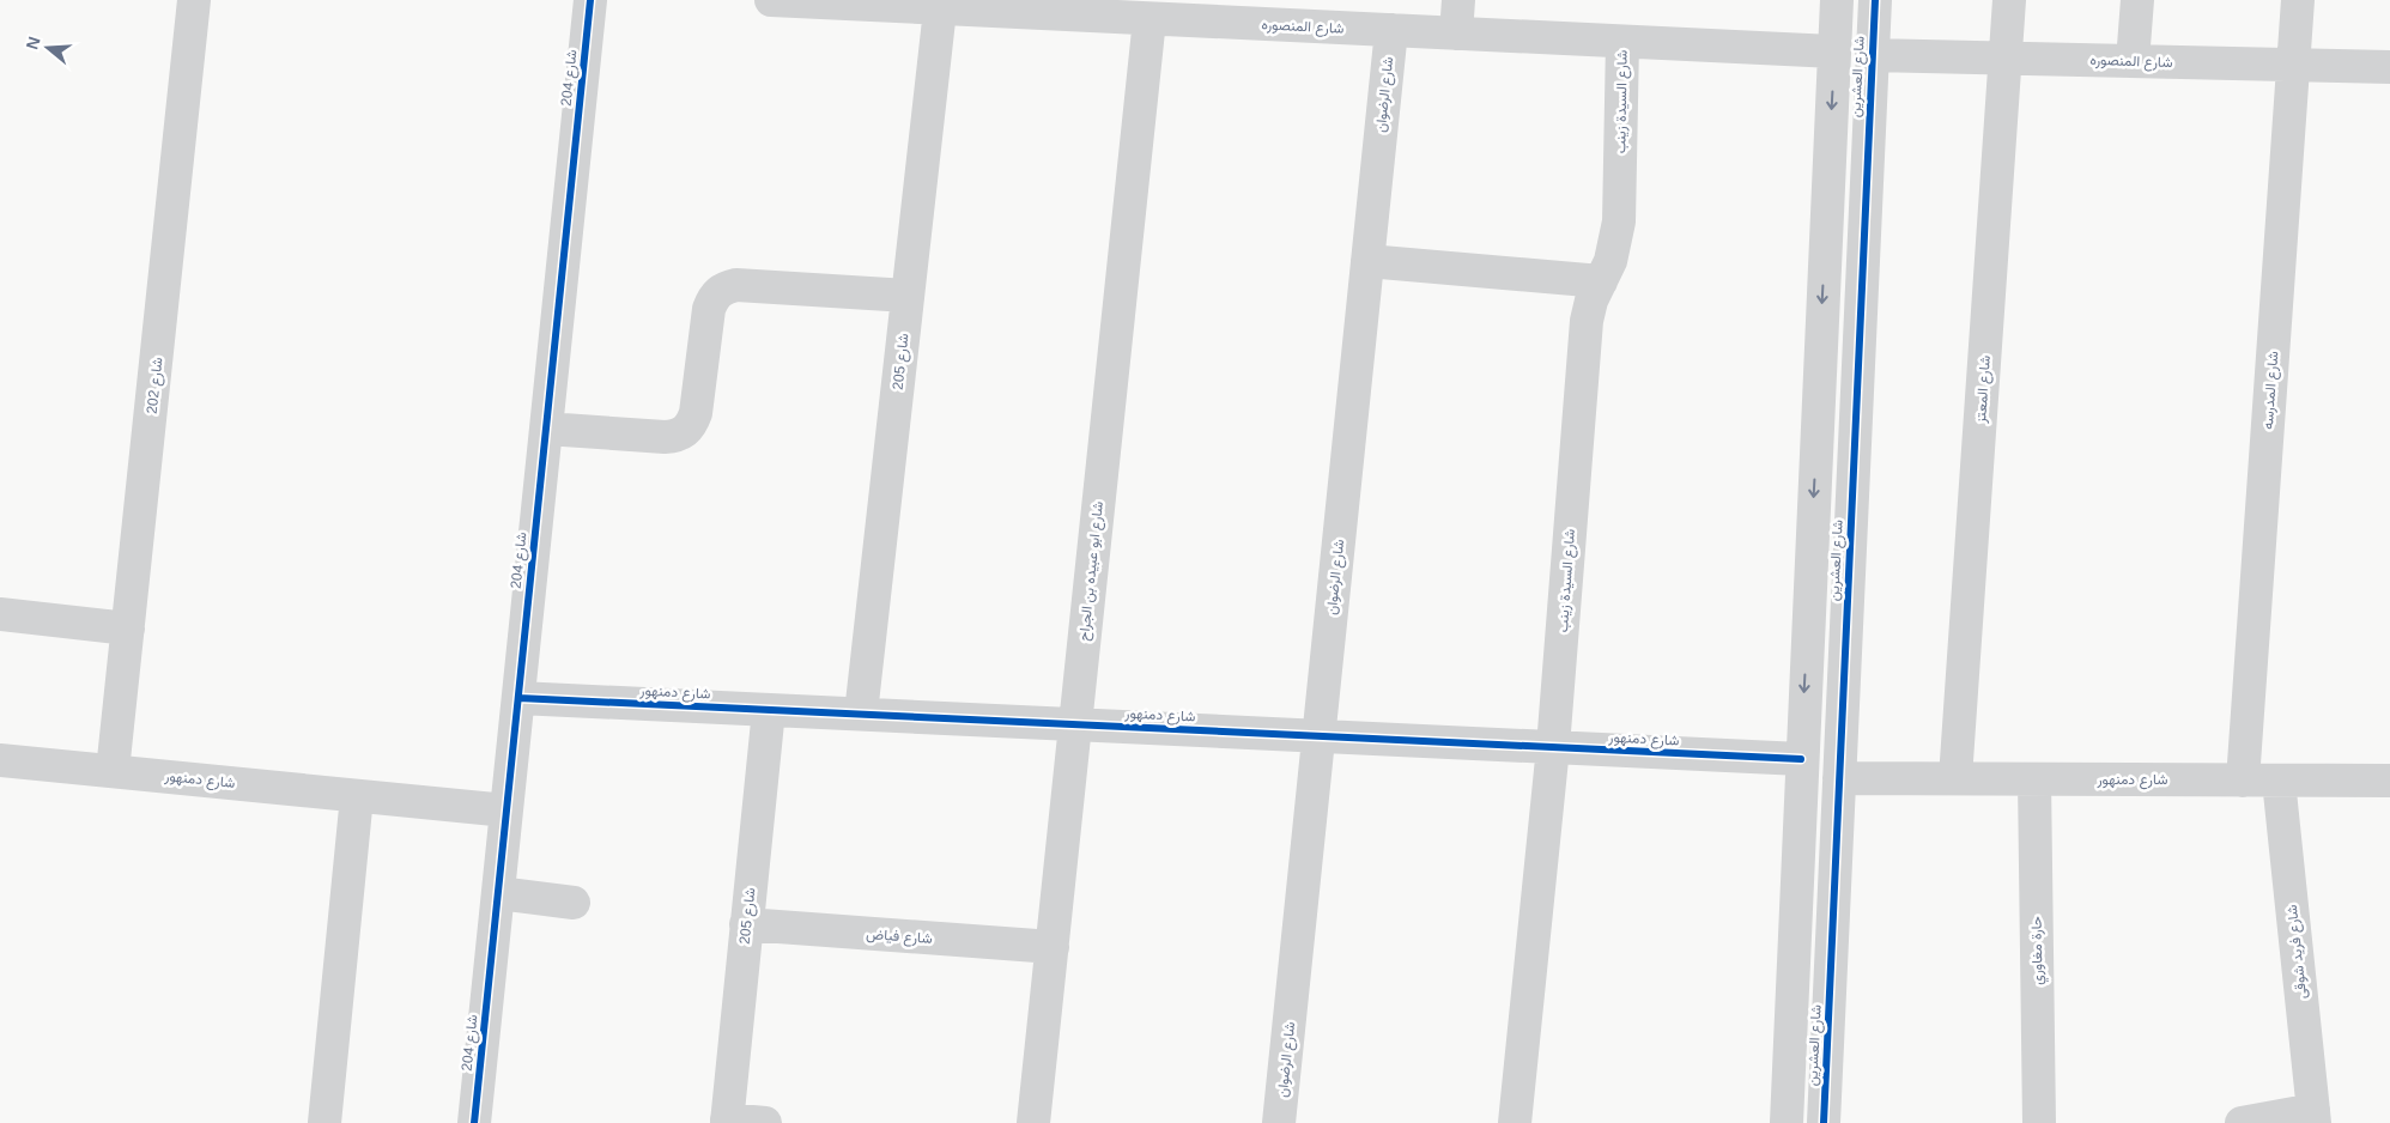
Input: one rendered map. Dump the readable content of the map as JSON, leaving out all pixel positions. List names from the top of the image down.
{
  "streets": {
    "street": [
      "شارع المنصوره",
      "شارع العشرين",
      "شارع 204",
      "شارع الرضوان",
      "شارع السيدة زينب",
      "شارع 205",
      "شارع 202",
      "شارع المعتز",
      "شارع المدرسه",
      "شارع ابو عبيده بن الجراح",
      "شارع دمنهور",
      "شارع فياض",
      "حارة مغاوري",
      "شارع فريد شوقى"
    ]
  },
  "crossings": [
    ["شارع المنصوره", "شارع العشرين"],
    ["شارع المنصوره", "شارع الرضوان"],
    ["شارع المنصوره", "شارع السيدة زينب"],
    ["شارع المنصوره", "شارع 205"],
    ["شارع المنصوره", "شارع المعتز"],
    ["شارع المنصوره", "شارع المدرسه"],
    ["شارع المنصوره", "شارع ابو عبيده بن الجراح"],
    ["شارع العشرين", "شارع دمنهور"],
    ["شارع 204", "شارع دمنهور"],
    ["شارع الرضوان", "شارع دمنهور"],
    ["شارع السيدة زينب", "شارع دمنهور"],
    ["شارع 205", "شارع دمنهور"],
    ["شارع 205", "شارع فياض"],
    ["شارع 202", "شارع دمنهور"],
    ["شارع المعتز", "شارع دمنهور"],
    ["شارع المدرسه", "شارع دمنهور"],
    ["شارع ابو عبيده بن الجراح", "شارع دمنهور"],
    ["شارع ابو عبيده بن الجراح", "شارع فياض"],
    ["شارع دمنهور", "حارة مغاوري"],
    ["شارع دمنهور", "شارع فريد شوقى"]
  ],
  "north": "left"
}
